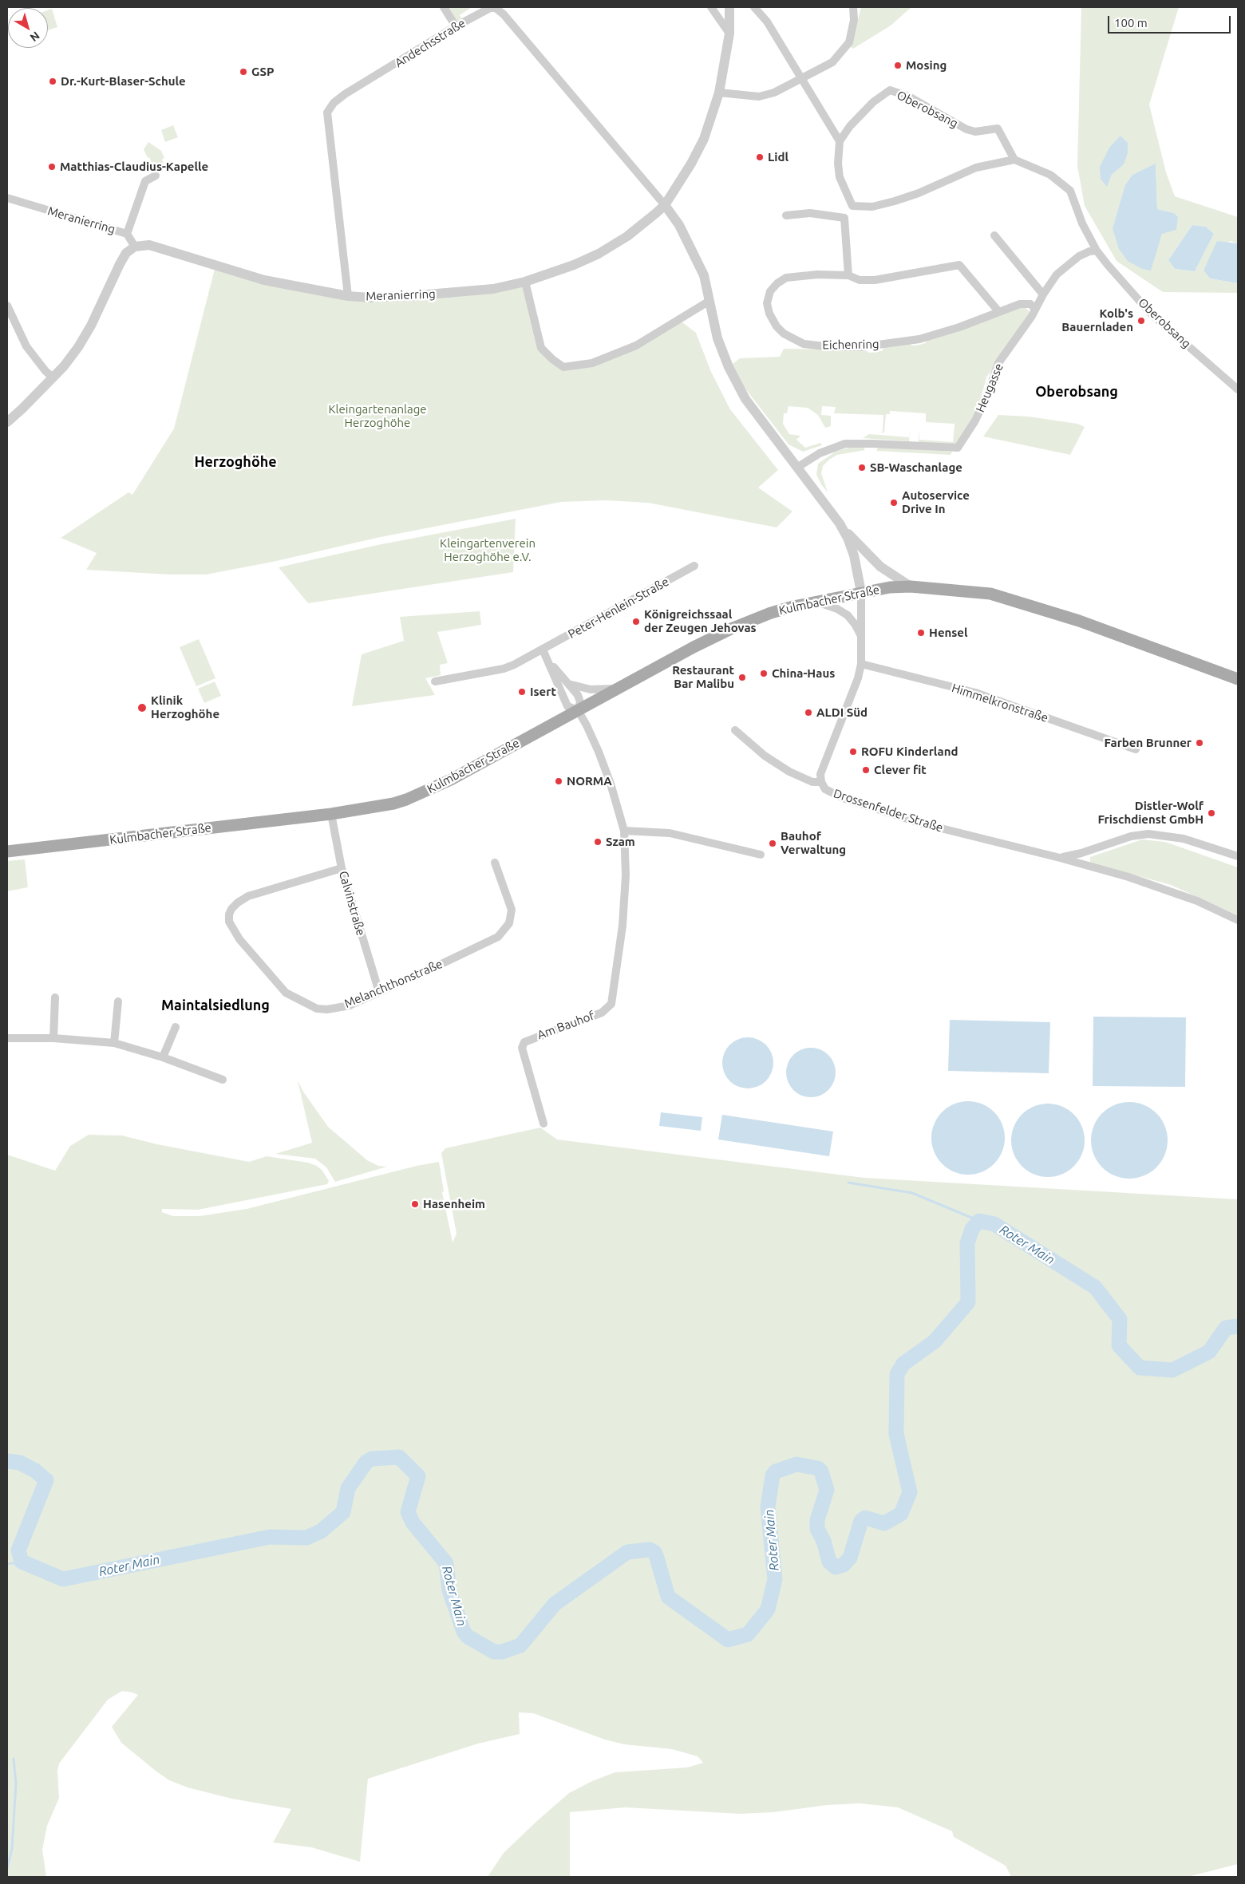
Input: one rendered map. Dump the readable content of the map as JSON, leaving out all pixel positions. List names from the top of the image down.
{
  "streets": {
    "main road": ["Kulmbacher Straße"],
    "street": [
      "Andechsstraße",
      "Oberobsang",
      "Meranierring",
      "Eichenring",
      "Heugasse",
      "Peter-Henlein-Straße",
      "Himmelkronstraße",
      "Drossenfelder Straße",
      "Calvinstraße",
      "Melanchthonstraße",
      "Am Bauhof"
    ]
  },
  "crossings": [
    ["Andechsstraße", "Meranierring"],
    ["Eichenring", "Heugasse"],
    ["Kulmbacher Straße", "Calvinstraße"],
    ["Kulmbacher Straße", "Am Bauhof"],
    ["Calvinstraße", "Melanchthonstraße"]
  ],
  "districts": ["Oberobsang", "Herzoghöhe", "Maintalsiedlung"],
  "water": ["Roter Main"],
  "parks": ["Kleingartenanlage Herzoghöhe", "Kleingartenverein Herzoghöhe e.V."],
  "places": [
    "Mosing",
    "GSP",
    "Dr.-Kurt-Blaser-Schule",
    "Lidl",
    "Matthias-Claudius-Kapelle",
    "Kolb's Bauernladen",
    "SB-Waschanlage",
    "Autoservice Drive In",
    "Königreichssaal der Zeugen Jehovas",
    "Hensel",
    "China-Haus",
    "Restaurant Bar Malibu",
    "Isert",
    "Klinik Herzoghöhe",
    "ALDI Süd",
    "Farben Brunner",
    "ROFU Kinderland",
    "Clever fit",
    "NORMA",
    "Distler-Wolf Frischdienst GmbH",
    "Szam",
    "Bauhof Verwaltung",
    "Hasenheim"
  ],
  "scale_bar": "100 m",
  "north": "bottom right"
}
